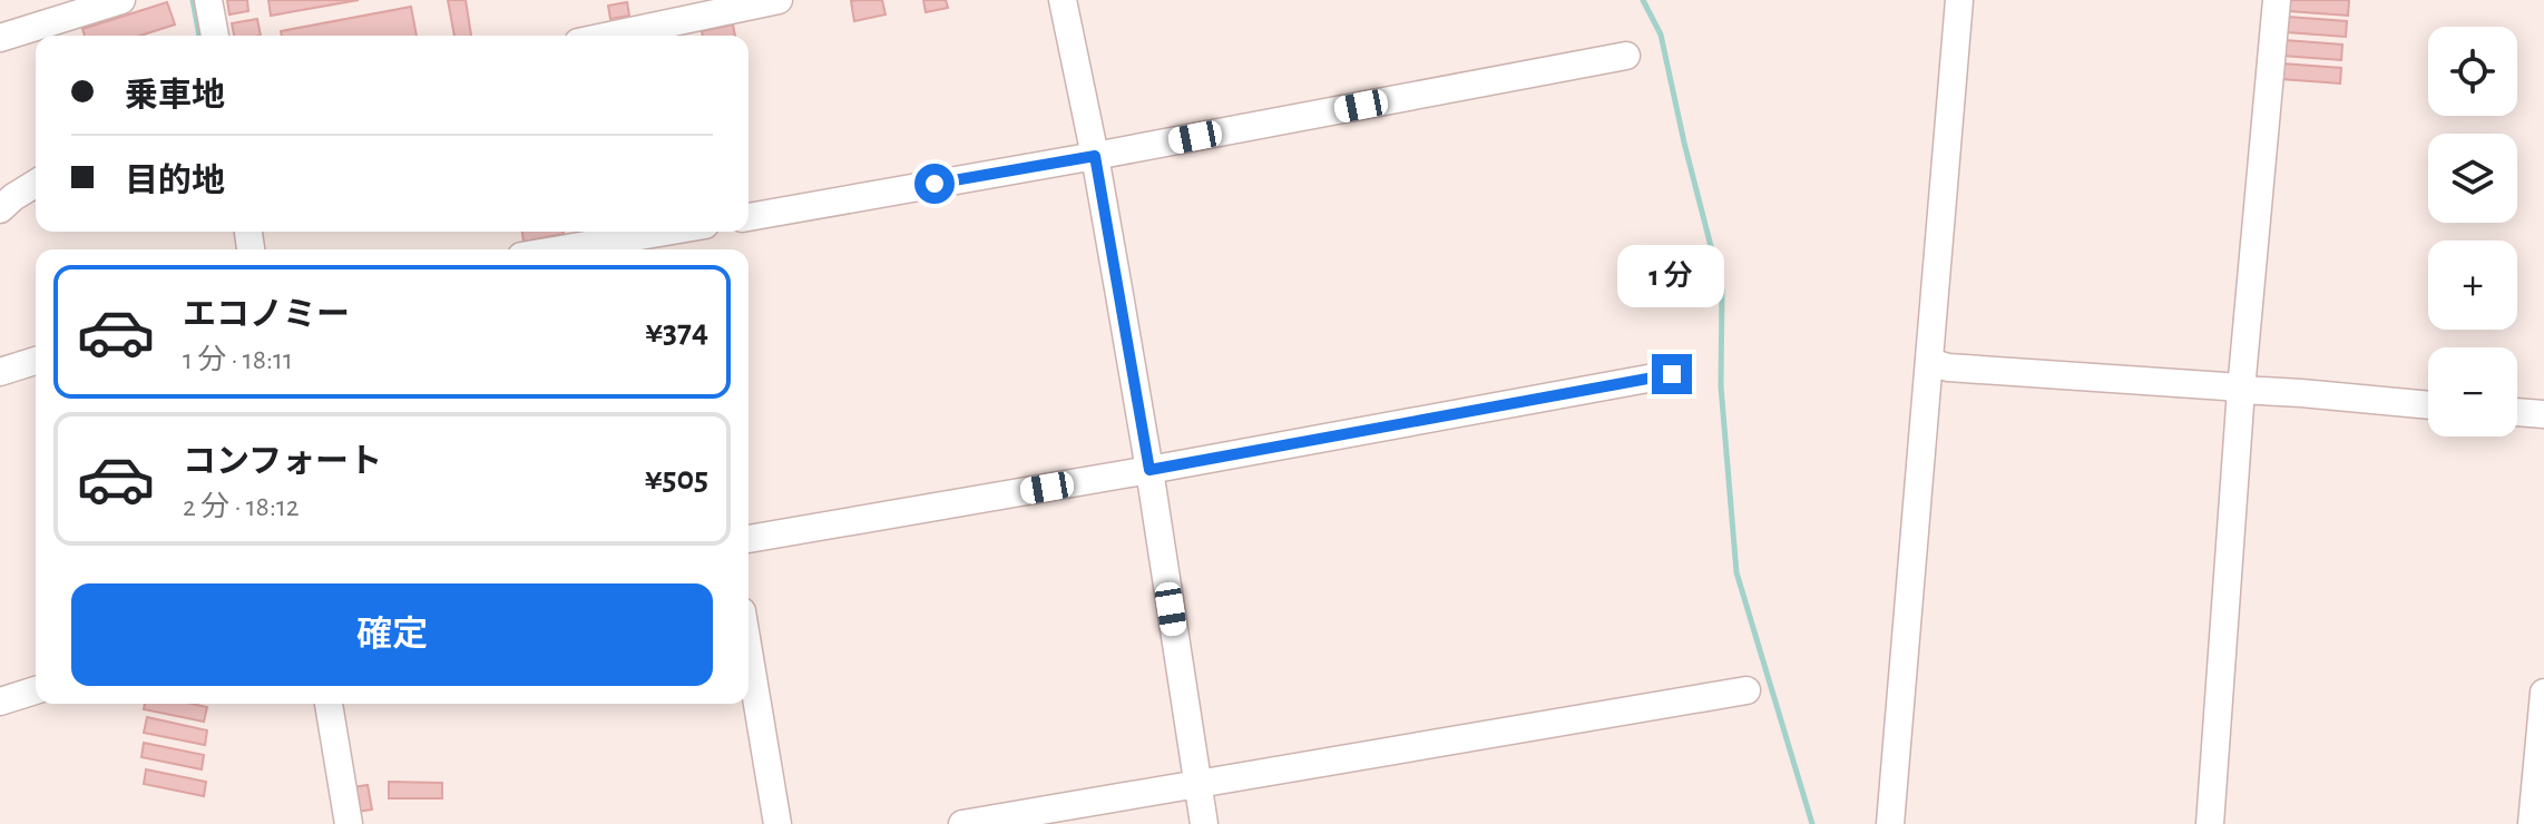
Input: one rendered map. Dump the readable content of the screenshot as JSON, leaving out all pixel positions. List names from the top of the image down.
{
  "page": {
    "map_buttons": ["+", "−"],
    "banner": ["乗車地", "目的地"],
    "bubble": "1 分",
    "list": [
      {
        "name": "エコノミー",
        "note": "1 分 · 18:11",
        "value": "¥374"
      },
      {
        "name": "コンフォート",
        "note": "2 分 · 18:12",
        "value": "¥505"
      }
    ],
    "buttons": "確定"
  }
}
